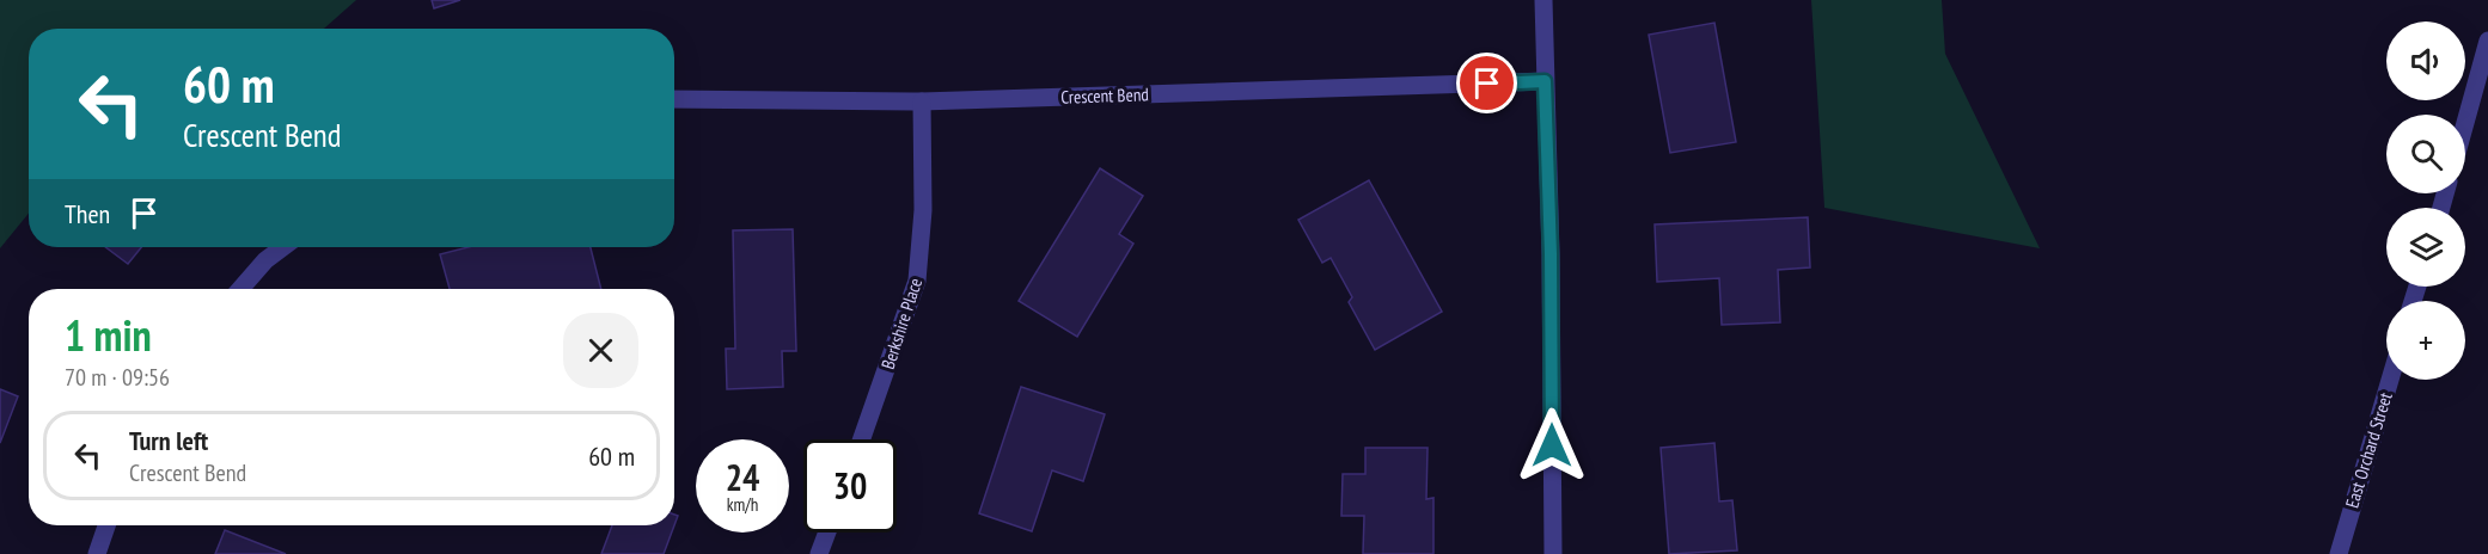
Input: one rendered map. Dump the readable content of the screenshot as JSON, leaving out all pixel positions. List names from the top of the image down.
{
  "streets": {
    "street": ["Crescent Bend", "Berkshire Place", "East Orchard Street"]
  },
  "crossings": [
    ["Crescent Bend", "Berkshire Place"]
  ],
  "page": {
    "map_buttons": "+",
    "turn": ["60 m", "Crescent Bend"],
    "then": "Then",
    "heading": ["1 min", "70 m · 09:56"],
    "list": [
      {
        "name": "Turn left",
        "note": "Crescent Bend",
        "value": "60 m"
      }
    ],
    "speed": "24 km/h",
    "limit": "30"
  }
}
